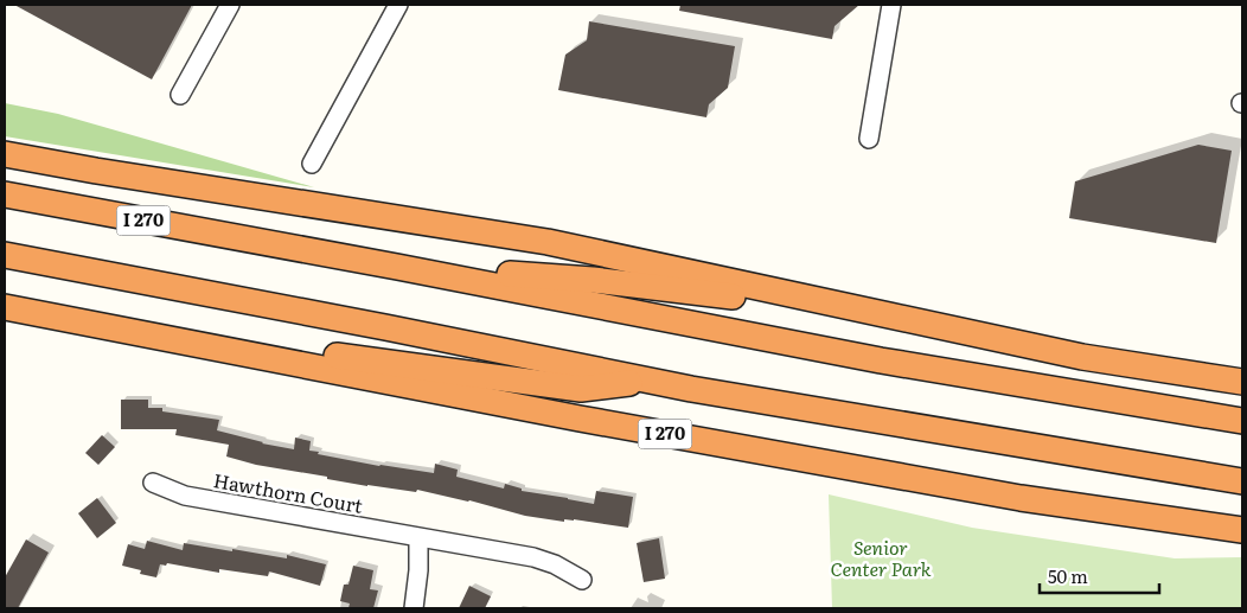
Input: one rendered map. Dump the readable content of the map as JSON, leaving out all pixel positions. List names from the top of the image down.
{
  "streets": {
    "highway": ["I 270"],
    "street": ["Hawthorn Court"]
  },
  "parks": ["Senior Center Park"],
  "scale_bar": "50 m"
}
